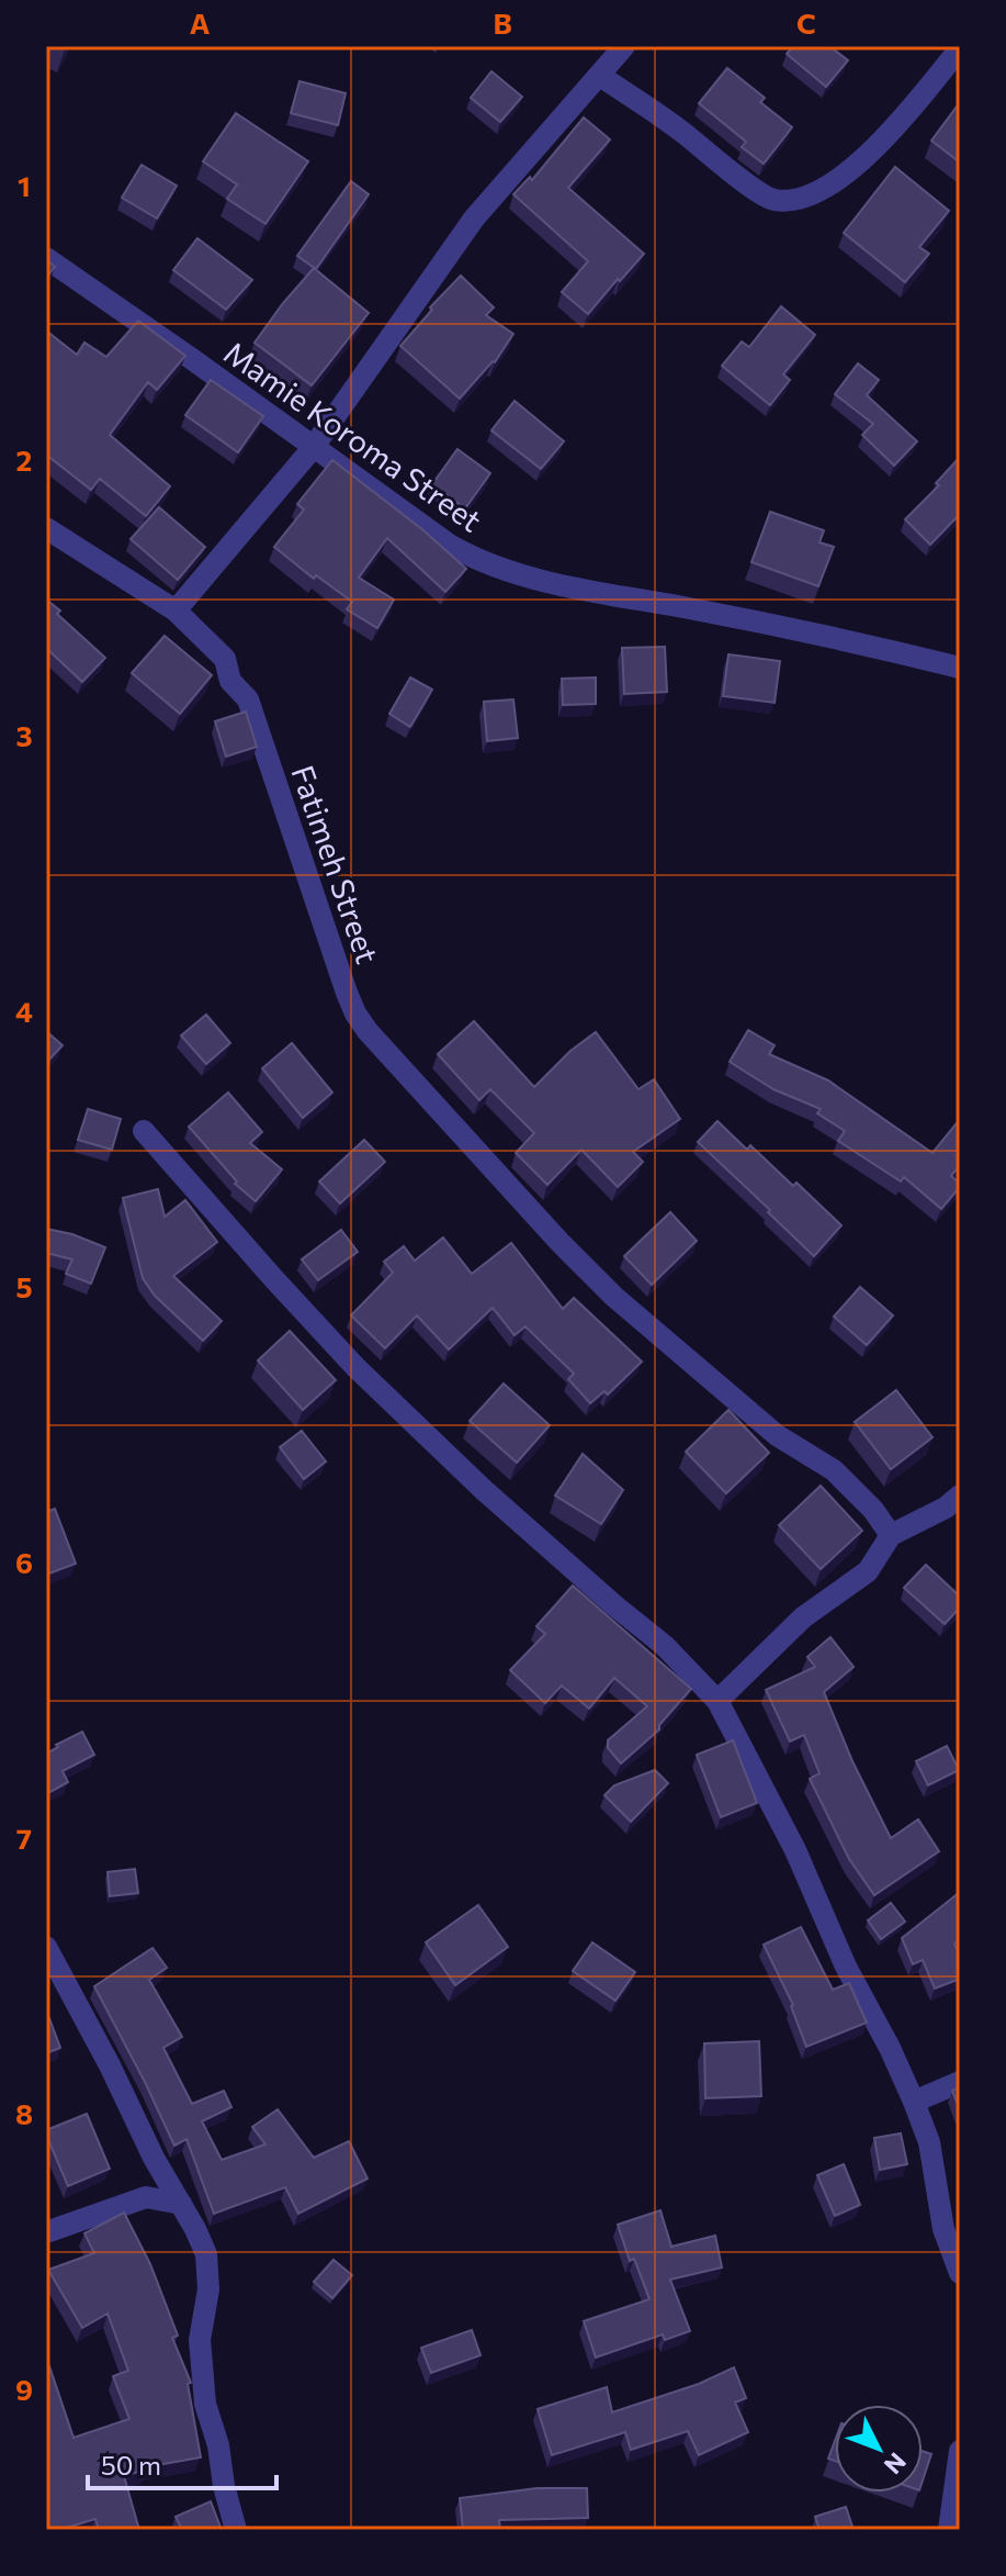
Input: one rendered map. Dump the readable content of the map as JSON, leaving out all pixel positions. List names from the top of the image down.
{
  "streets": {
    "street": ["Mamie Koroma Street", "Fatimeh Street"]
  },
  "scale_bar": "50 m",
  "north": "bottom right",
  "grid": {
    "columns": ["A", "B", "C"],
    "rows": [
      "1",
      "2",
      "3",
      "4",
      "5",
      "6",
      "7",
      "8",
      "9"
    ]
  }
}
